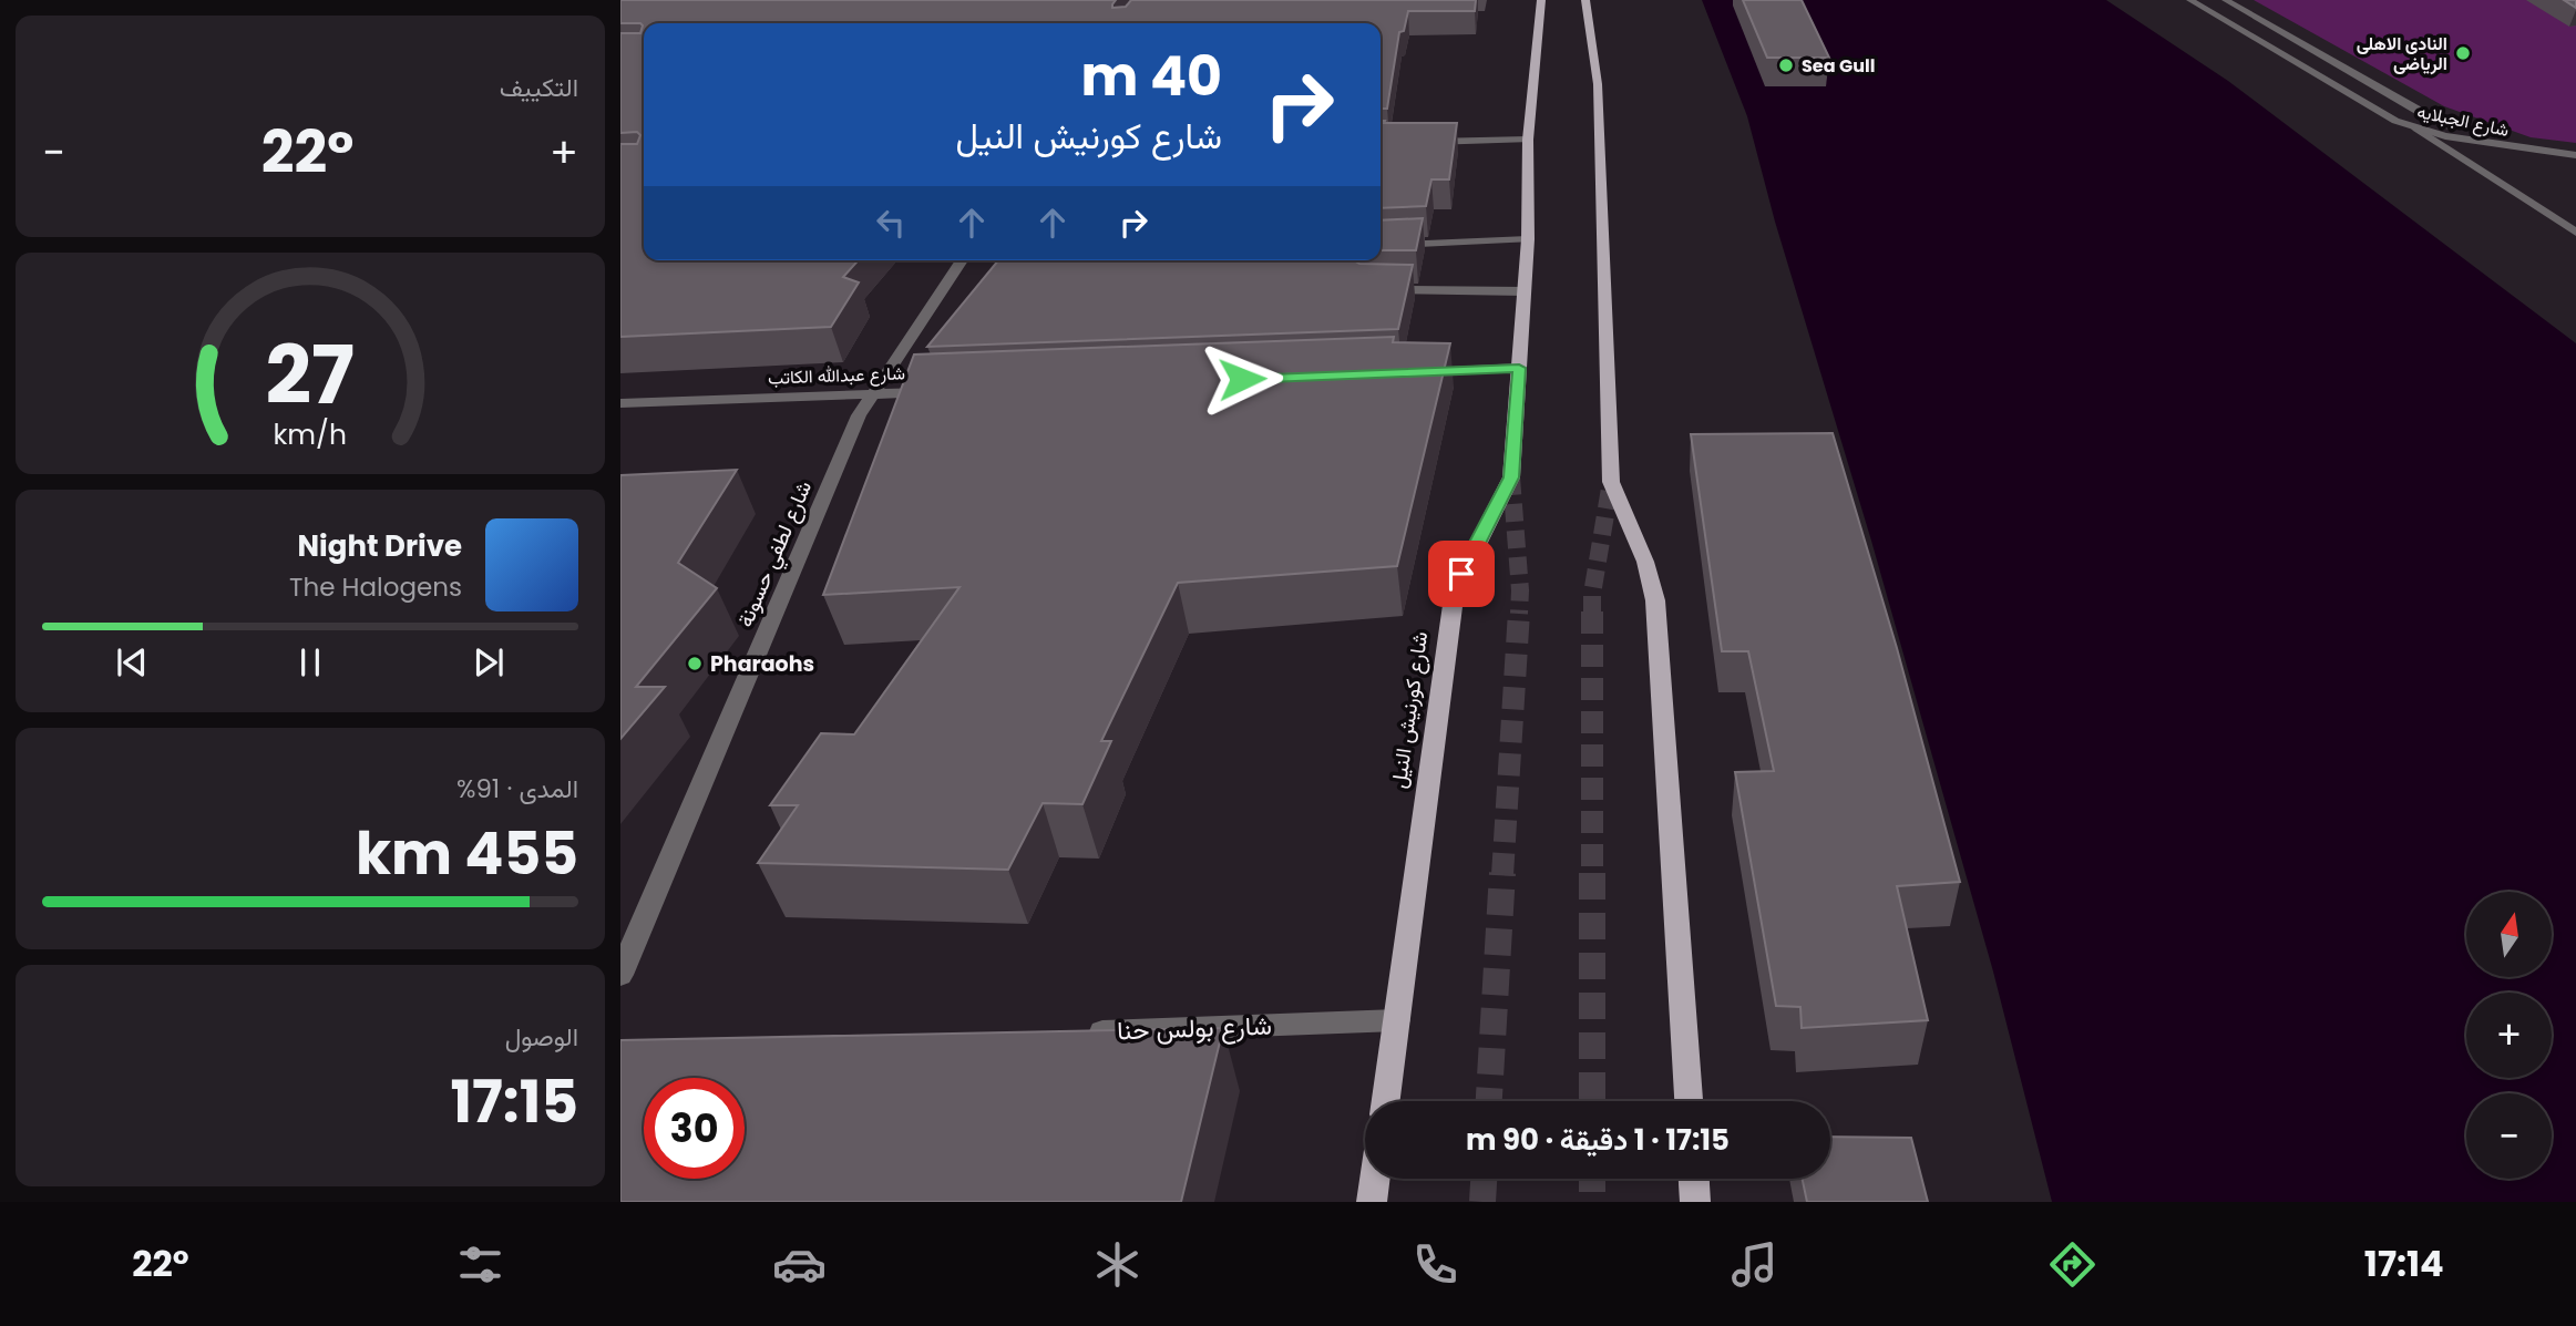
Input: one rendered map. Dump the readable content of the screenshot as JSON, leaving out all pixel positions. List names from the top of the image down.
{
  "streets": {
    "main road": ["شارع كورنيش النيل"],
    "street": [
      "شارع الجبلايه",
      "شارع عبدالله الكاتب",
      "شارع لطفي حسونة",
      "شارع بولس حنا"
    ]
  },
  "crossings": [
    ["شارع عبدالله الكاتب", "شارع لطفي حسونة"],
    ["شارع كورنيش النيل", "شارع بولس حنا"]
  ],
  "places": ["النادى الاهلى الرياضى", "Sea Gull", "Pharaohs"],
  "north": "top",
  "page": {
    "tile": [
      "التكييف",
      ["المدى · 91%", "455 km"],
      ["الوصول", "17:15"]
    ],
    "turn": ["40 m", "شارع كورنيش النيل"],
    "heat": ["−", "22°", "+"],
    "song": ["Night Drive", "The Halogens"],
    "map_buttons": ["+", "−"],
    "limit": "30",
    "trip": "17:15 · 1 دقيقة · 90 m",
    "tabs": ["17:14", "22°"],
    "gauge": ["27", "km/h"]
  }
}
